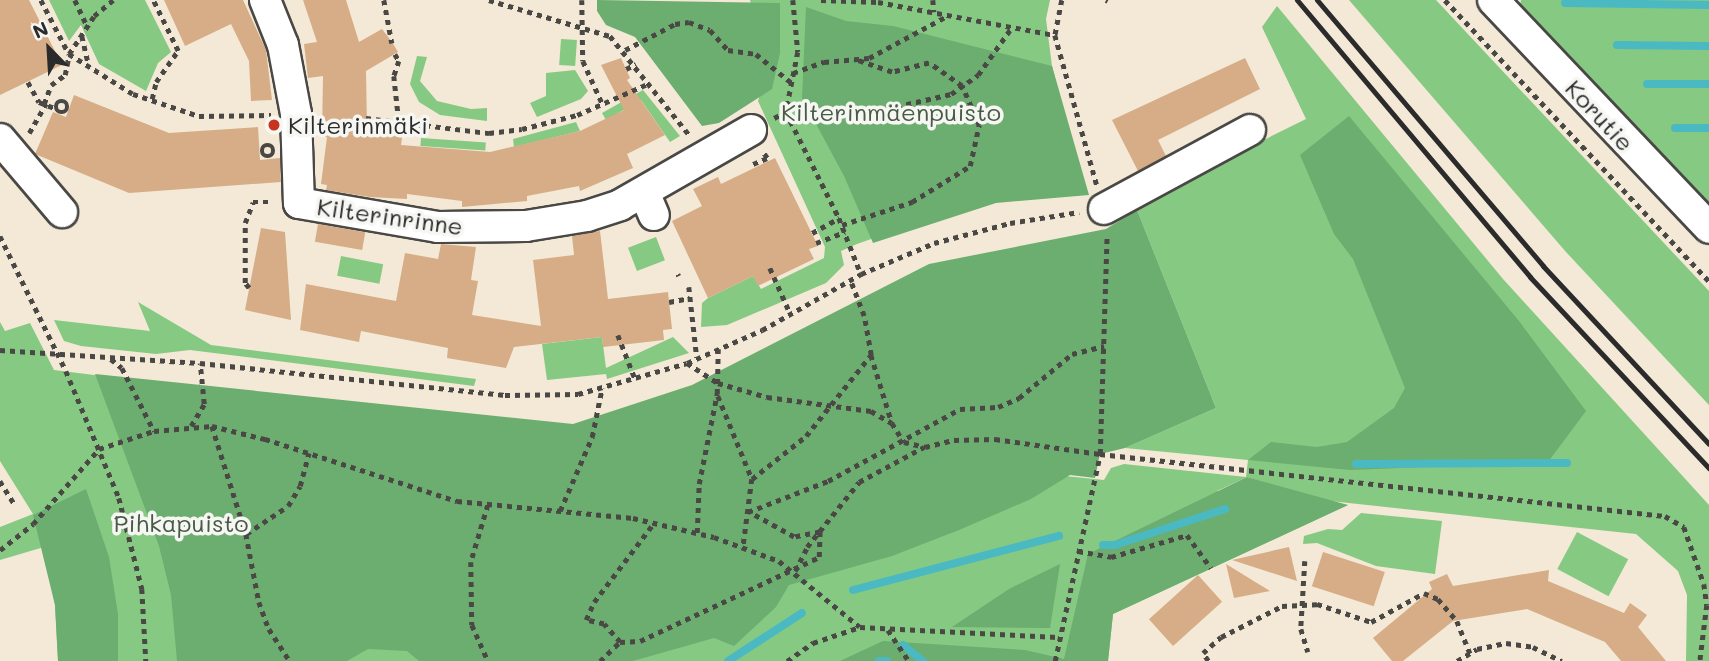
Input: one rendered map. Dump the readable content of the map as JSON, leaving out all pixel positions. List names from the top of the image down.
{
  "streets": {
    "street": ["Korutie", "Kilterinrinne"]
  },
  "parks": ["Kilterinmäenpuisto", "Pihkapuisto"],
  "places": ["Kilterinmäki"],
  "north": "top left"
}
